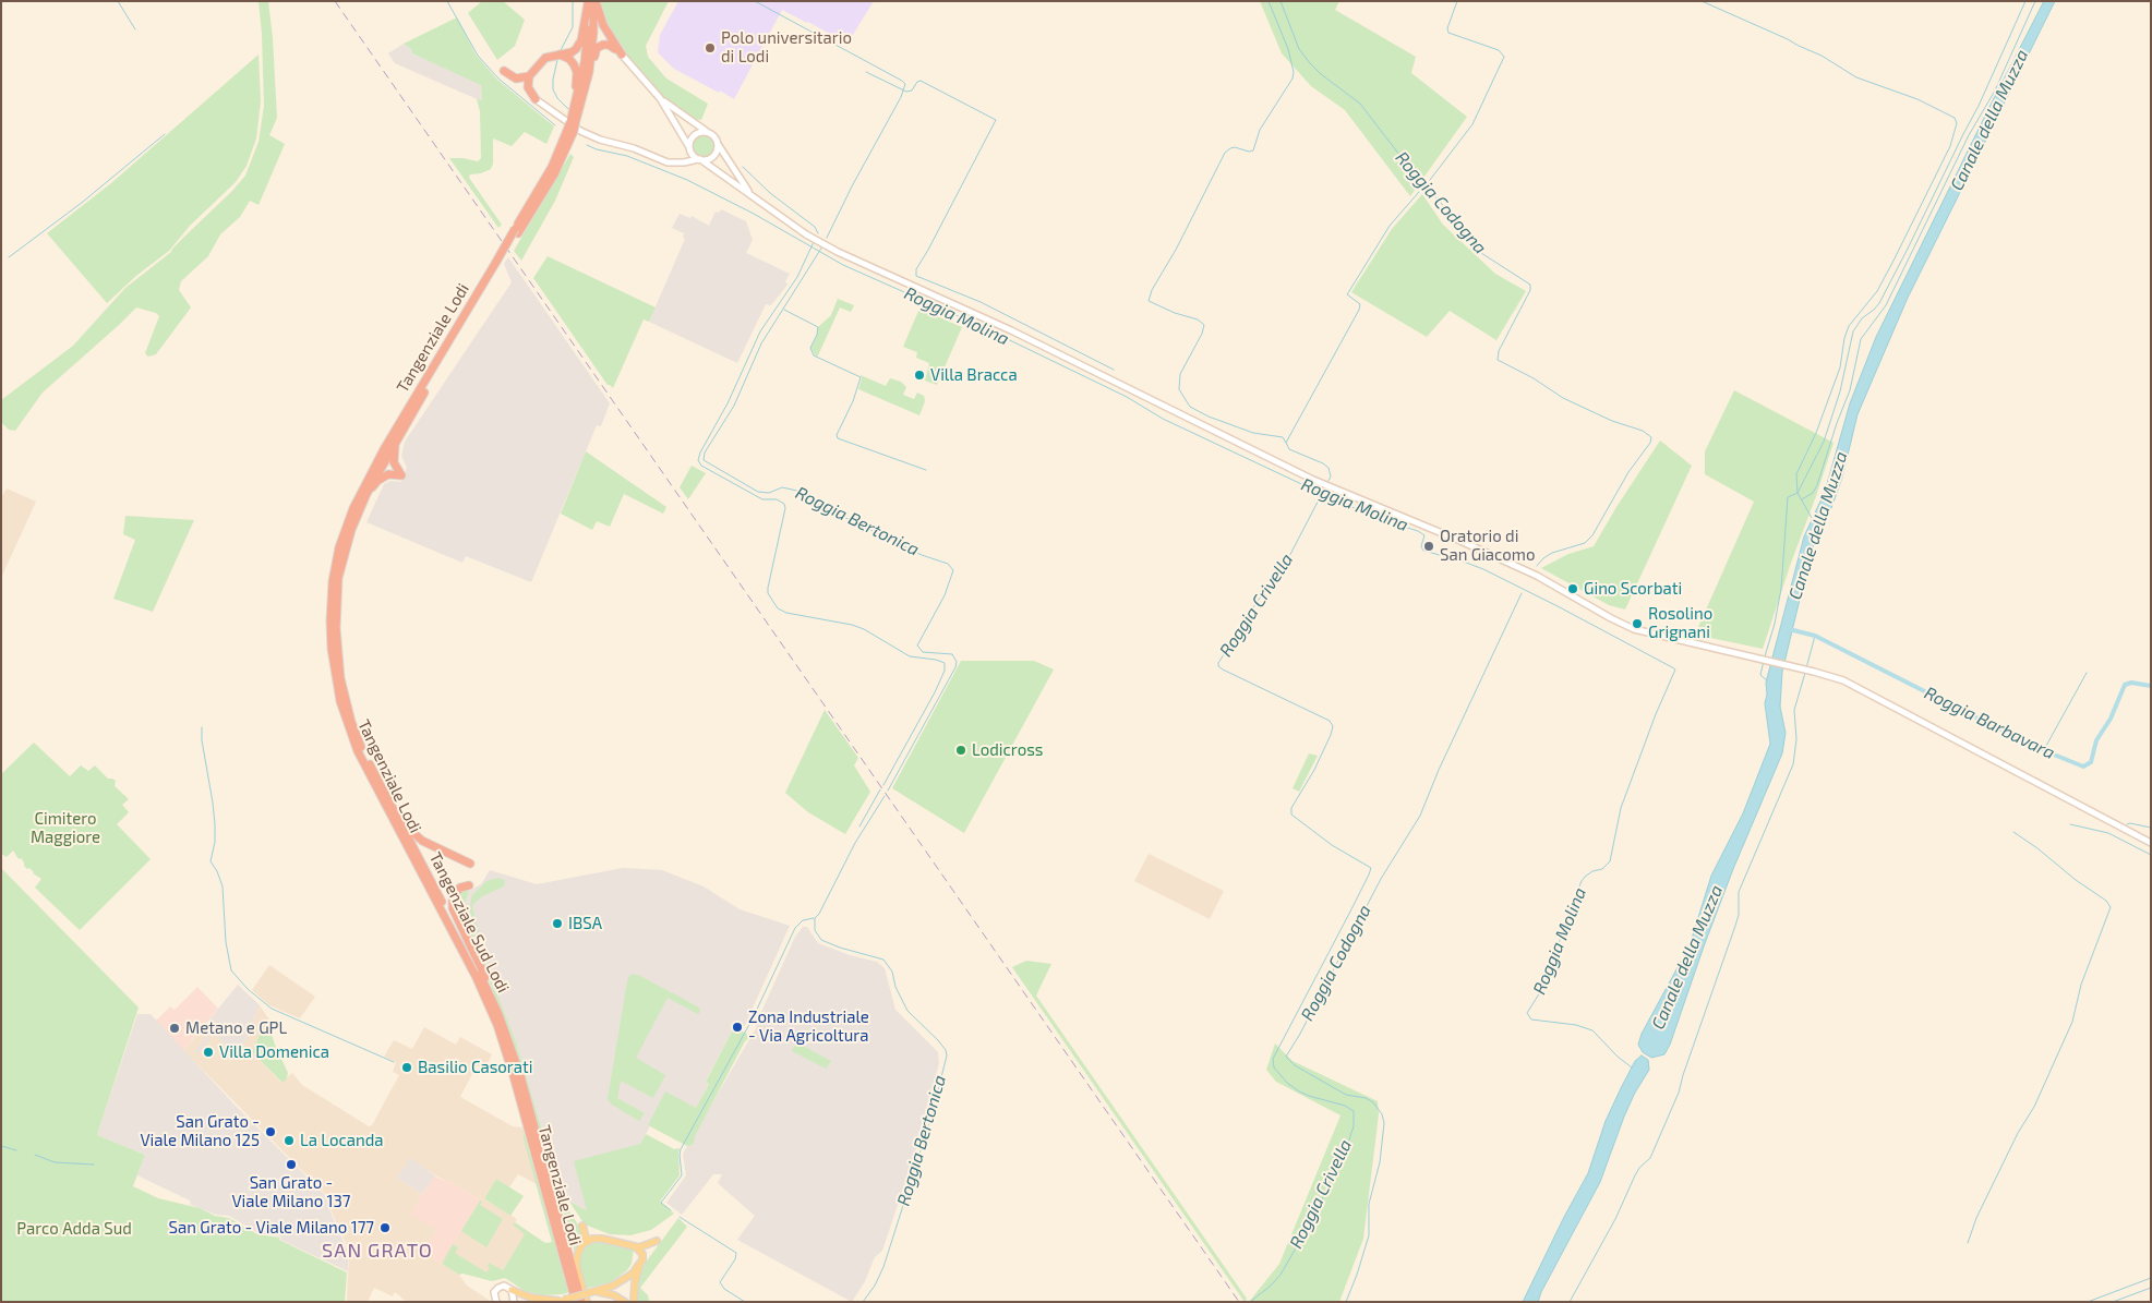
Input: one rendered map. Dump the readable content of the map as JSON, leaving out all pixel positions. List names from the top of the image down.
{
  "streets": {
    "highway": ["Tangenziale Lodi", "Tangenziale Sud Lodi"]
  },
  "crossings": [
    ["Tangenziale Lodi", "Tangenziale Sud Lodi"]
  ],
  "districts": ["SAN GRATO"],
  "water": [
    "Canale della Muzza",
    "Roggia Codogna",
    "Roggia Molina",
    "Roggia Bertonica",
    "Roggia Crivella",
    "Roggia Barbavara"
  ],
  "parks": ["Cimitero Maggiore", "Parco Adda Sud"],
  "places": [
    "Polo universitario di Lodi",
    "Villa Bracca",
    "Oratorio di San Giacomo",
    "Gino Scorbati",
    "Rosolino Grignani",
    "Lodicross",
    "IBSA",
    "Zona Industriale - Via Agricoltura",
    "Metano e GPL",
    "Villa Domenica",
    "Basilio Casorati",
    "San Grato - Viale Milano 125",
    "La Locanda",
    "San Grato - Viale Milano 137",
    "San Grato - Viale Milano 177"
  ]
}
